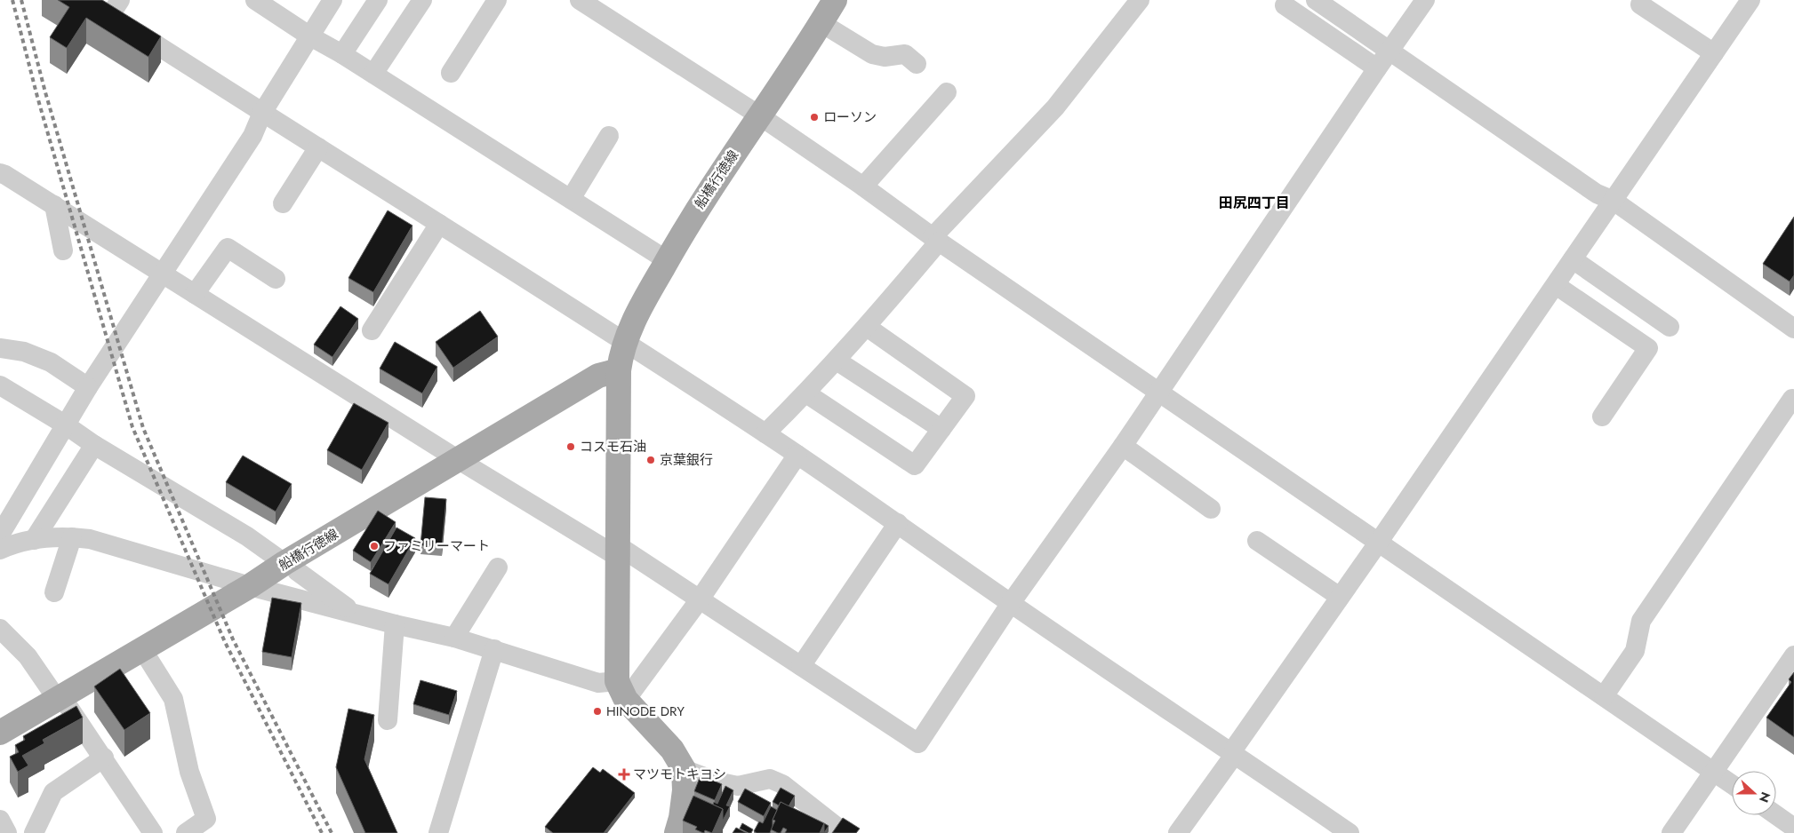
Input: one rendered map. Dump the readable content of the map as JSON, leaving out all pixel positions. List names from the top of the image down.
{
  "streets": {
    "main road": ["船橋行徳線"]
  },
  "districts": ["田尻四丁目"],
  "places": {
    "other": [
      "ローソン",
      "コスモ石油",
      "京葉銀行",
      "ファミリーマート",
      "HINODE DRY"
    ],
    "health": ["マツモトキヨシ"]
  },
  "north": "right"
}
